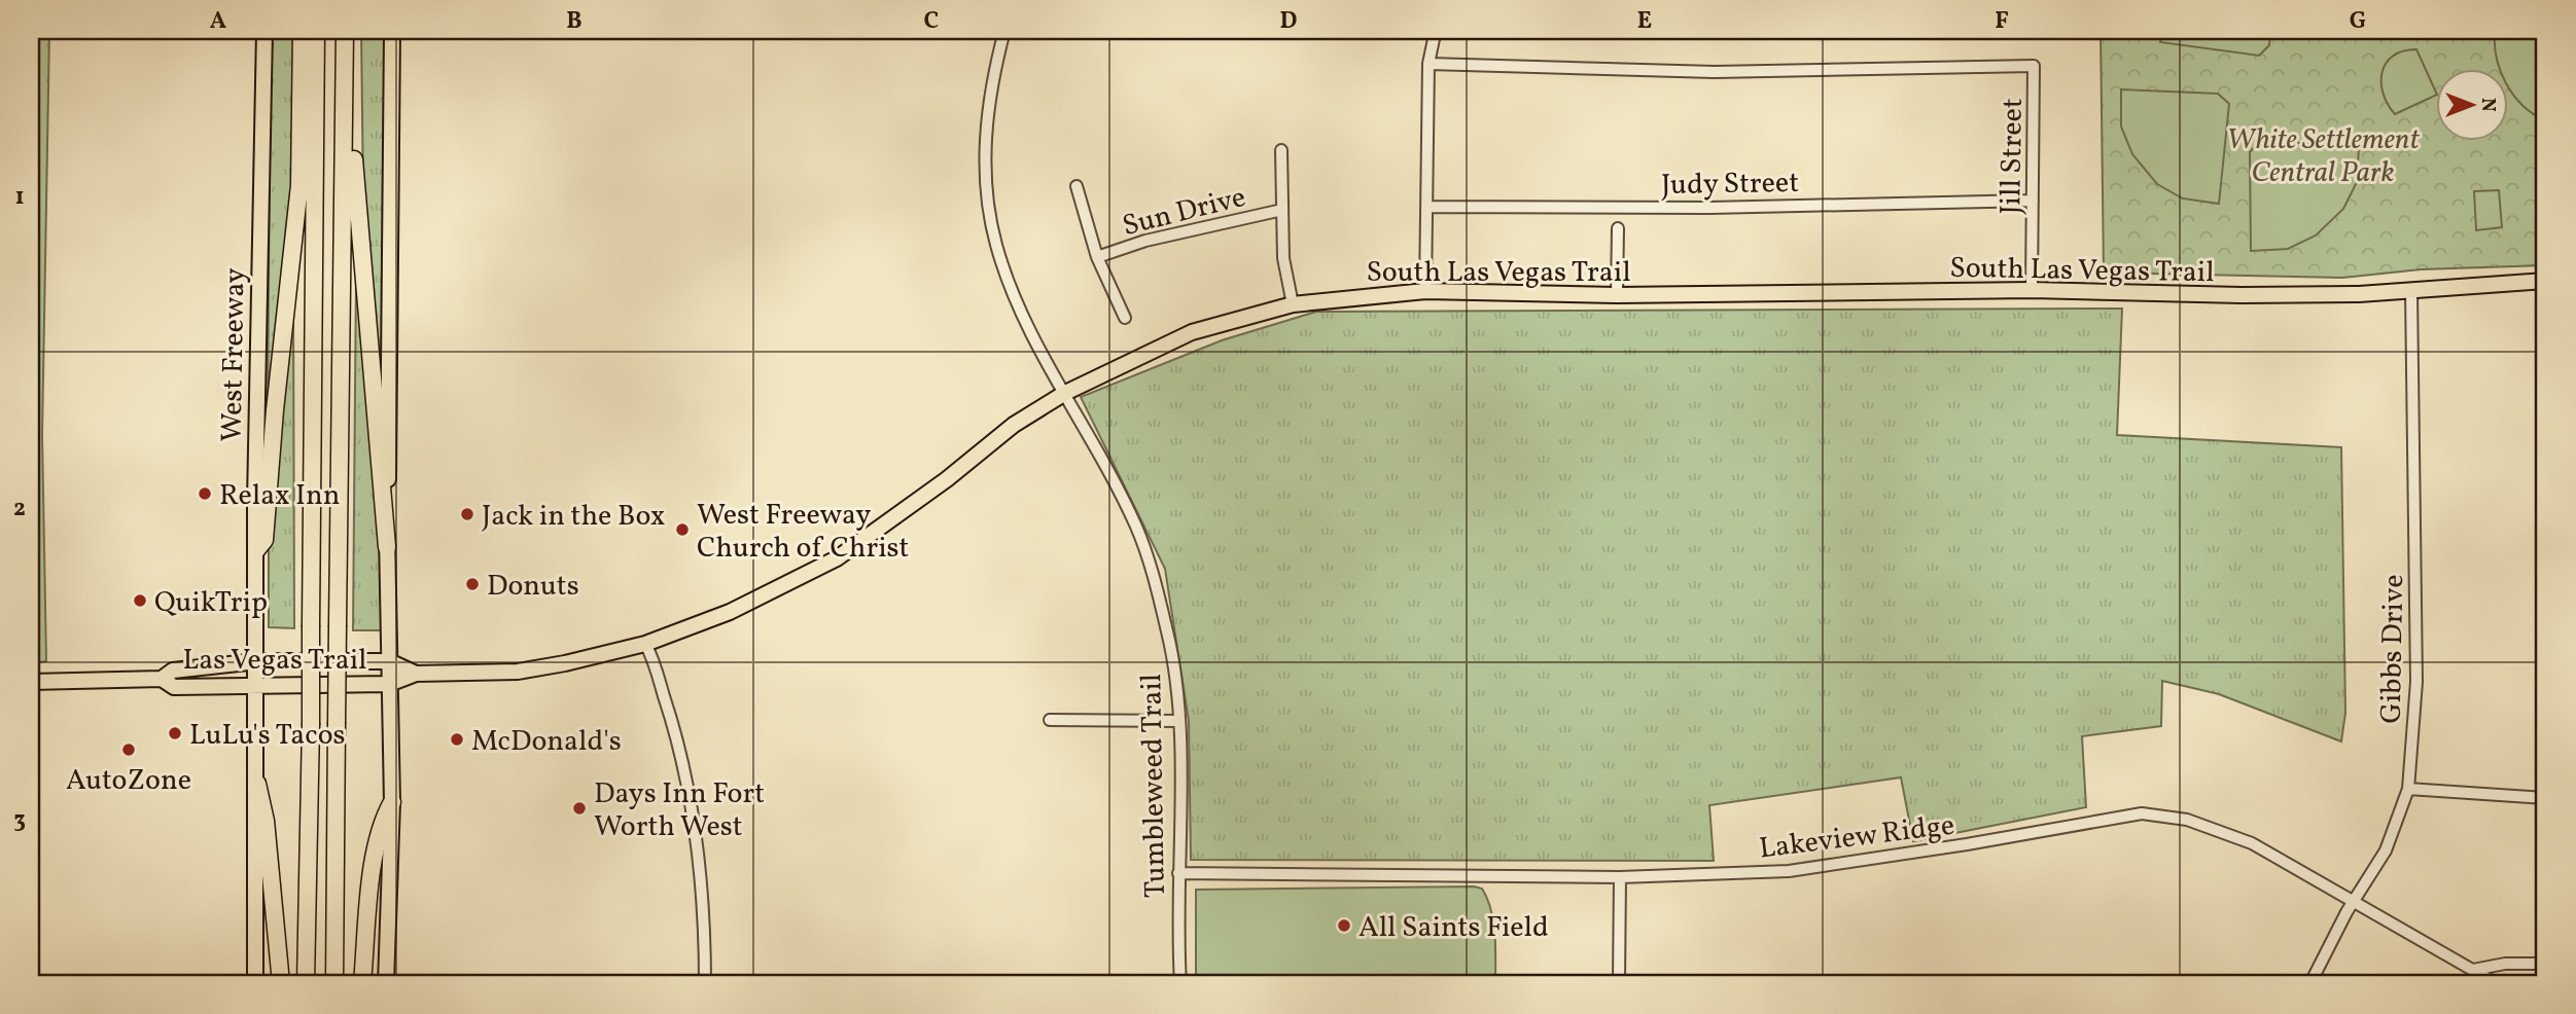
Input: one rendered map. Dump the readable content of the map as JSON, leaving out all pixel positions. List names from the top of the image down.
{
  "streets": {
    "main road": ["South Las Vegas Trail", "West Freeway", "Las Vegas Trail"],
    "street": [
      "Jill Street",
      "Judy Street",
      "Sun Drive",
      "Gibbs Drive",
      "Tumbleweed Trail",
      "Lakeview Ridge"
    ]
  },
  "crossings": [
    ["Jill Street", "Judy Street"],
    ["Jill Street", "South Las Vegas Trail"],
    ["South Las Vegas Trail", "Gibbs Drive"],
    ["South Las Vegas Trail", "Las Vegas Trail"],
    ["South Las Vegas Trail", "Tumbleweed Trail"],
    ["West Freeway", "Las Vegas Trail"],
    ["Gibbs Drive", "Lakeview Ridge"],
    ["Tumbleweed Trail", "Lakeview Ridge"]
  ],
  "parks": ["White Settlement Central Park"],
  "places": [
    "Relax Inn",
    "Jack in the Box",
    "West Freeway Church of Christ",
    "Donuts",
    "QuikTrip",
    "LuLu's Tacos",
    "McDonald's",
    "AutoZone",
    "Days Inn Fort Worth West",
    "All Saints Field"
  ],
  "north": "right",
  "grid": {
    "columns": [
      "A",
      "B",
      "C",
      "D",
      "E",
      "F",
      "G"
    ],
    "rows": ["1", "2", "3"]
  }
}
